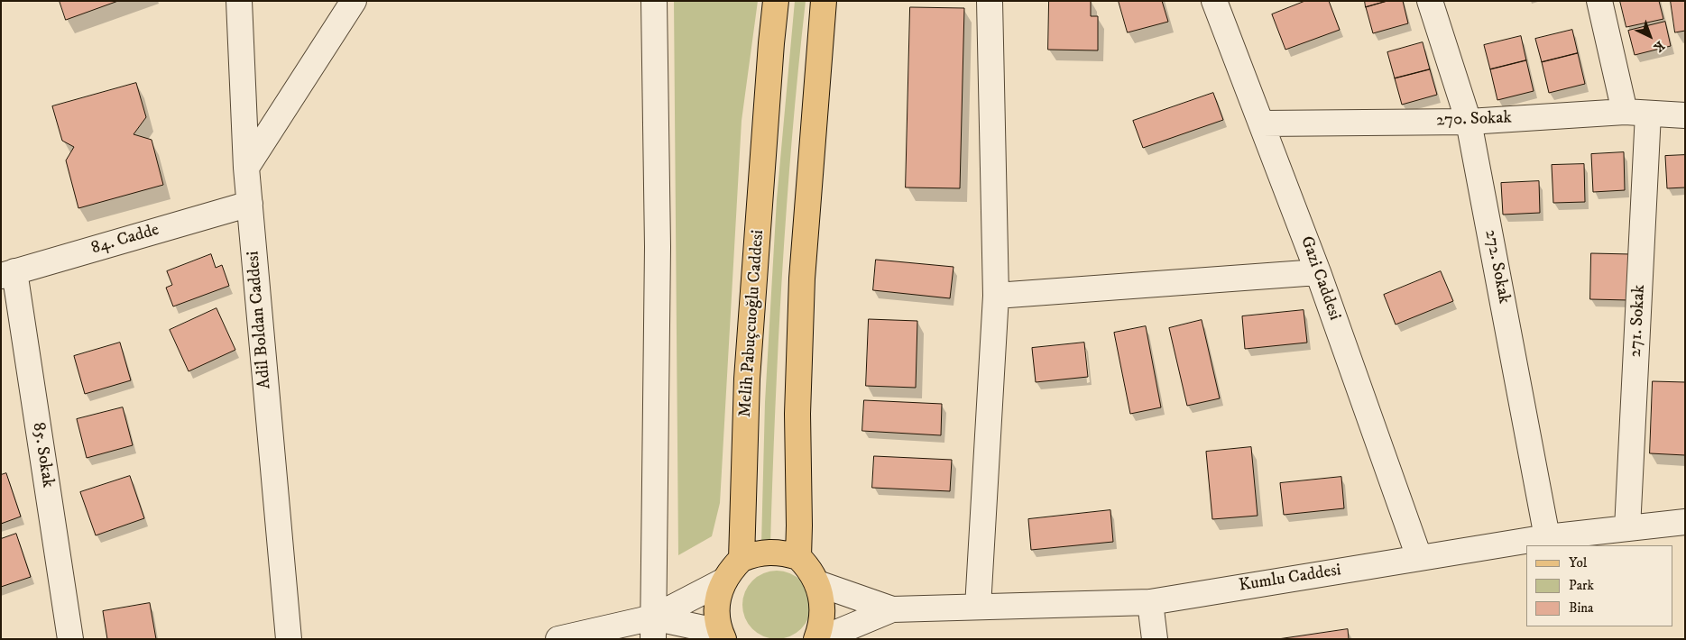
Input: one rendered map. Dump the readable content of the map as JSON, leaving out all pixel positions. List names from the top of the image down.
{
  "streets": {
    "main road": ["Melih Pabuçcuoğlu Caddesi"],
    "street": [
      "270. Sokak",
      "84. Cadde",
      "272. Sokak",
      "Gazi Caddesi",
      "Adil Boldan Caddesi",
      "271. Sokak",
      "85. Sokak",
      "Kumlu Caddesi"
    ]
  },
  "crossings": [
    ["270. Sokak", "272. Sokak"],
    ["270. Sokak", "Gazi Caddesi"],
    ["270. Sokak", "271. Sokak"],
    ["84. Cadde", "Adil Boldan Caddesi"],
    ["84. Cadde", "85. Sokak"],
    ["272. Sokak", "Kumlu Caddesi"],
    ["Gazi Caddesi", "Kumlu Caddesi"],
    ["271. Sokak", "Kumlu Caddesi"]
  ],
  "legend": ["Yol", "Park", "Bina"],
  "north": "bottom right"
}
